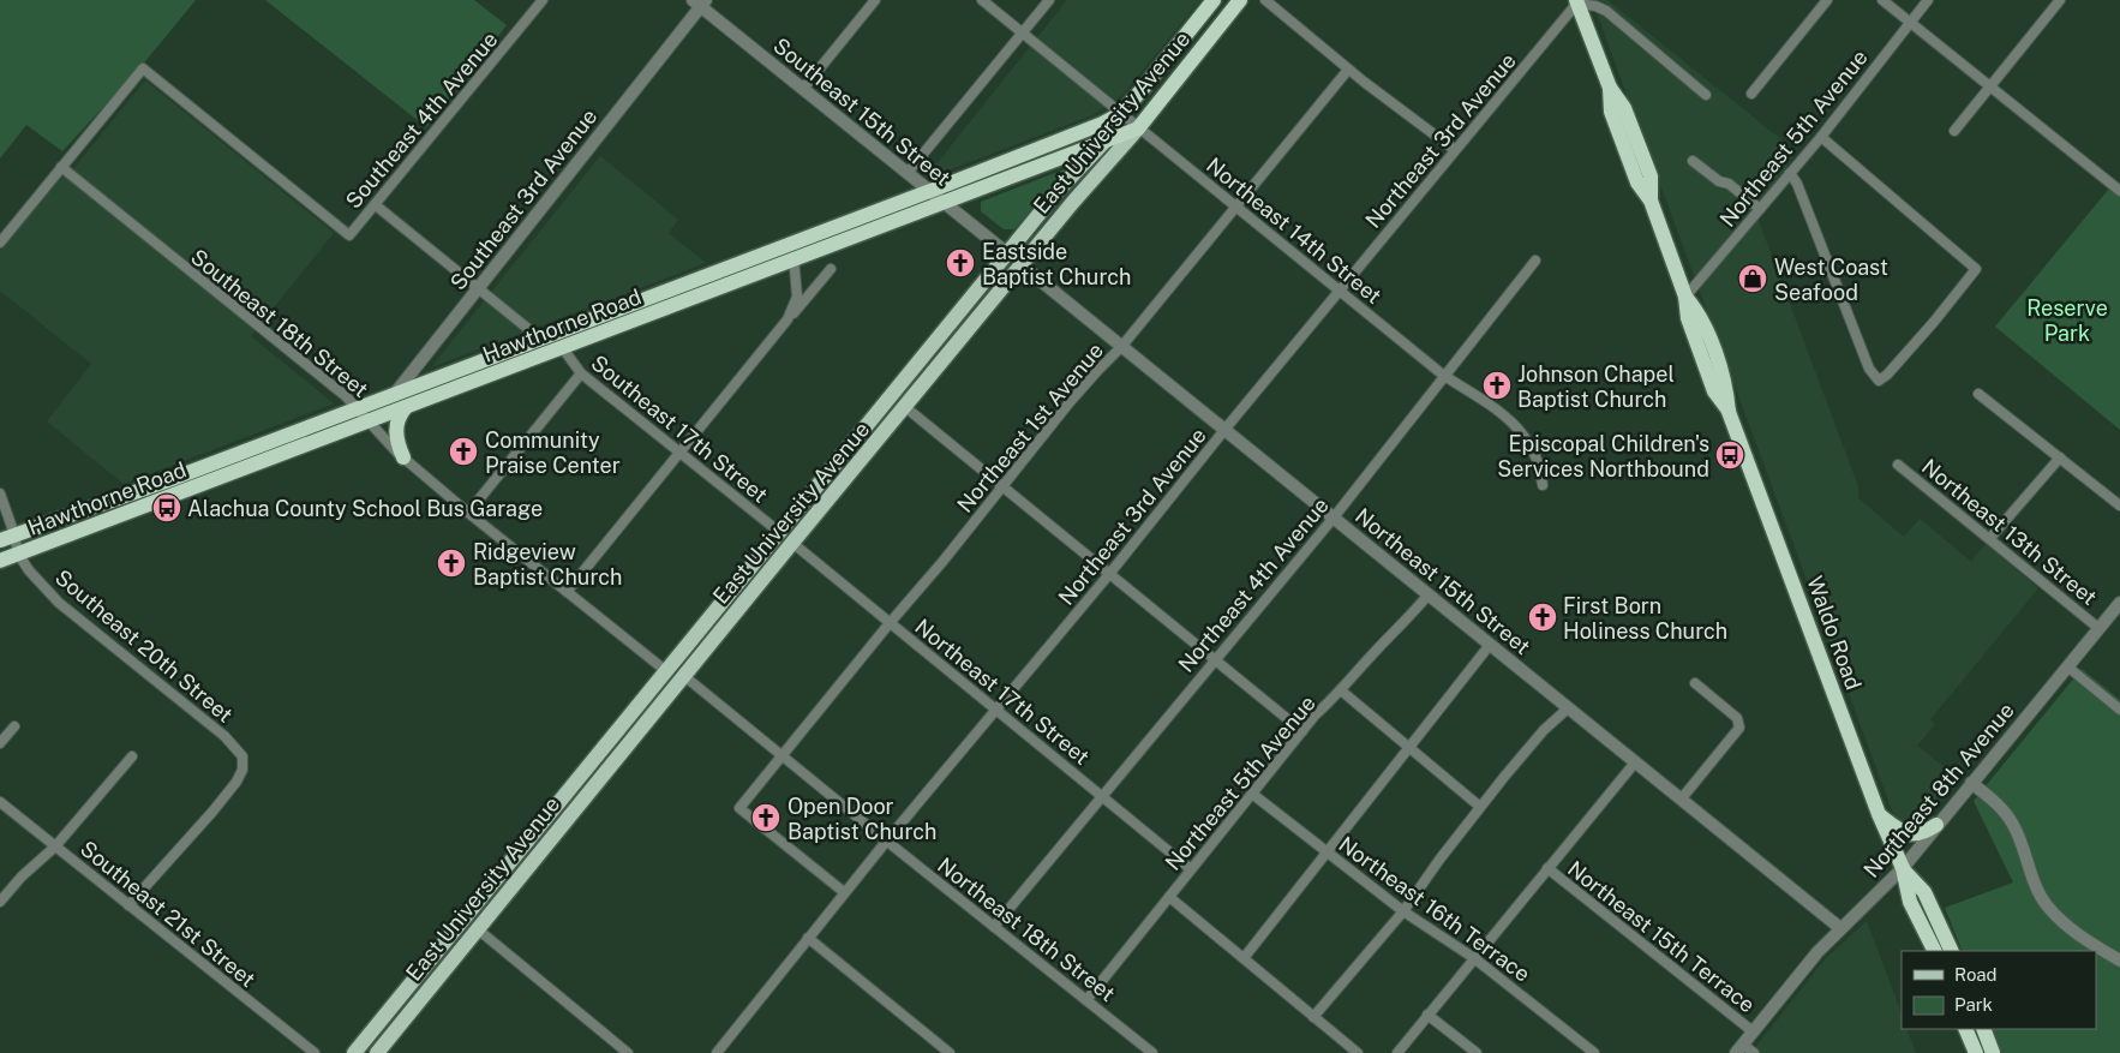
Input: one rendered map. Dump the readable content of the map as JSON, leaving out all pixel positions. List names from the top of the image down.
{
  "streets": {
    "highway": ["East University Avenue", "Hawthorne Road", "Waldo Road"],
    "street": [
      "Southeast 15th Street",
      "Southeast 4th Avenue",
      "Northeast 5th Avenue",
      "Northeast 3rd Avenue",
      "Southeast 3rd Avenue",
      "Northeast 14th Street",
      "Southeast 18th Street",
      "Northeast 1st Avenue",
      "Southeast 17th Street",
      "Northeast 13th Street",
      "Northeast 15th Street",
      "Northeast 4th Avenue",
      "Southeast 20th Street",
      "Northeast 17th Street",
      "Northeast 8th Avenue",
      "Northeast 16th Terrace",
      "Southeast 21st Street",
      "Northeast 18th Street",
      "Northeast 15th Terrace"
    ]
  },
  "crossings": [
    ["Southeast 15th Street", "East University Avenue"],
    ["Southeast 15th Street", "Southeast 3rd Avenue"],
    ["Southeast 15th Street", "Hawthorne Road"],
    ["Southeast 4th Avenue", "Southeast 18th Street"],
    ["East University Avenue", "Northeast 14th Street"],
    ["East University Avenue", "Southeast 18th Street"],
    ["East University Avenue", "Hawthorne Road"],
    ["East University Avenue", "Southeast 17th Street"],
    ["East University Avenue", "Northeast 15th Street"],
    ["East University Avenue", "Northeast 17th Street"],
    ["East University Avenue", "Northeast 18th Street"],
    ["Northeast 5th Avenue", "Northeast 15th Street"],
    ["Northeast 5th Avenue", "Waldo Road"],
    ["Northeast 5th Avenue", "Northeast 17th Street"],
    ["Northeast 5th Avenue", "Northeast 16th Terrace"],
    ["Northeast 5th Avenue", "Northeast 18th Street"],
    ["Northeast 3rd Avenue", "Northeast 14th Street"],
    ["Northeast 3rd Avenue", "Northeast 1st Avenue"],
    ["Northeast 3rd Avenue", "Northeast 15th Street"],
    ["Northeast 3rd Avenue", "Waldo Road"],
    ["Northeast 3rd Avenue", "Northeast 17th Street"],
    ["Northeast 3rd Avenue", "Northeast 18th Street"],
    ["Southeast 3rd Avenue", "Hawthorne Road"],
    ["Northeast 14th Street", "Hawthorne Road"],
    ["Northeast 14th Street", "Northeast 1st Avenue"],
    ["Northeast 14th Street", "Northeast 4th Avenue"],
    ["Southeast 18th Street", "Hawthorne Road"],
    ["Hawthorne Road", "Southeast 17th Street"],
    ["Hawthorne Road", "Southeast 20th Street"],
    ["Northeast 1st Avenue", "Northeast 15th Street"],
    ["Northeast 1st Avenue", "Northeast 17th Street"],
    ["Northeast 1st Avenue", "Northeast 18th Street"],
    ["Northeast 13th Street", "Northeast 8th Avenue"],
    ["Northeast 15th Street", "Northeast 4th Avenue"],
    ["Northeast 15th Street", "Northeast 8th Avenue"],
    ["Northeast 4th Avenue", "Northeast 17th Street"],
    ["Northeast 4th Avenue", "Northeast 18th Street"],
    ["Waldo Road", "Northeast 8th Avenue"],
    ["Southeast 20th Street", "Southeast 21st Street"],
    ["Northeast 8th Avenue", "Northeast 15th Terrace"]
  ],
  "parks": ["Reserve Park"],
  "places": {
    "church": [
      "Eastside Baptist Church",
      "Johnson Chapel Baptist Church",
      "Community Praise Center",
      "Ridgeview Baptist Church",
      "First Born Holiness Church",
      "Open Door Baptist Church"
    ],
    "shop": ["West Coast Seafood"],
    "bus stop": ["Episcopal Children's Services Northbound", "Alachua County School Bus Garage"]
  },
  "legend": ["Road", "Park"]
}
